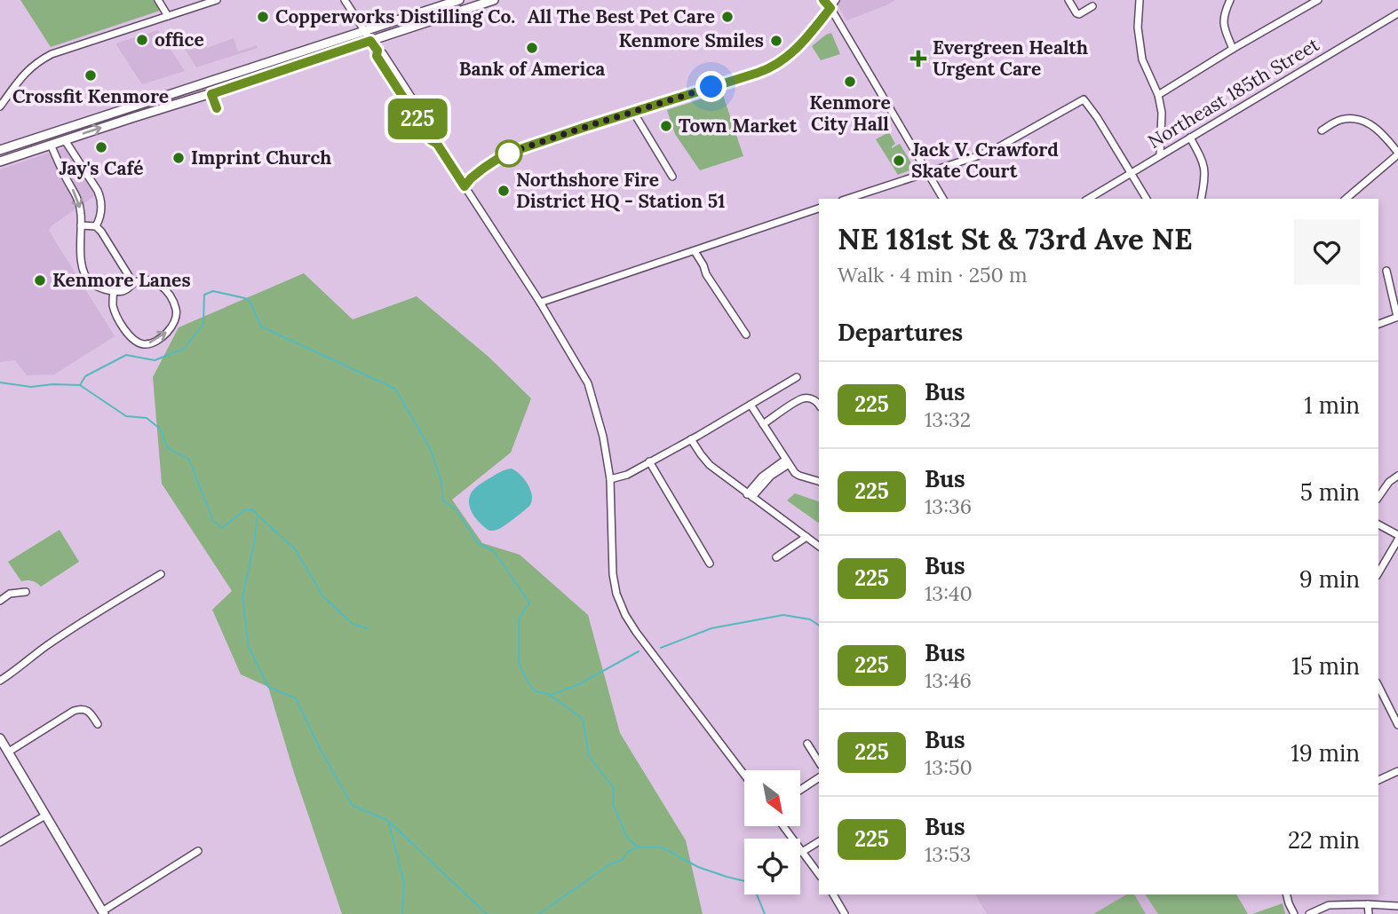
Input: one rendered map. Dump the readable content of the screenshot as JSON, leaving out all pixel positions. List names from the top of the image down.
{
  "streets": {
    "street": ["Northeast 185th Street"]
  },
  "places": {
    "other": [
      "Copperworks Distilling Co.",
      "All The Best Pet Care",
      "office",
      "Kenmore Smiles",
      "Bank of America",
      "Crossfit Kenmore",
      "Kenmore City Hall",
      "Town Market",
      "Jay's Café",
      "Imprint Church",
      "Jack V. Crawford Skate Court",
      "Northshore Fire District HQ - Station 51",
      "Kenmore Lanes"
    ],
    "health": ["Evergreen Health Urgent Care"]
  },
  "lines": ["bus line 225"],
  "north": "bottom right",
  "page": {
    "on_map": "225",
    "heading": [
      ["NE 181st St & 73rd Ave NE", "Walk · 4 min · 250 m"],
      "Departures"
    ],
    "list": [
      {
        "mark": "225",
        "name": "Bus",
        "note": "13:32",
        "value": "1 min"
      },
      {
        "mark": "225",
        "name": "Bus",
        "note": "13:36",
        "value": "5 min"
      },
      {
        "mark": "225",
        "name": "Bus",
        "note": "13:40",
        "value": "9 min"
      },
      {
        "mark": "225",
        "name": "Bus",
        "note": "13:46",
        "value": "15 min"
      },
      {
        "mark": "225",
        "name": "Bus",
        "note": "13:50",
        "value": "19 min"
      },
      {
        "mark": "225",
        "name": "Bus",
        "note": "13:53",
        "value": "22 min"
      }
    ]
  }
}
